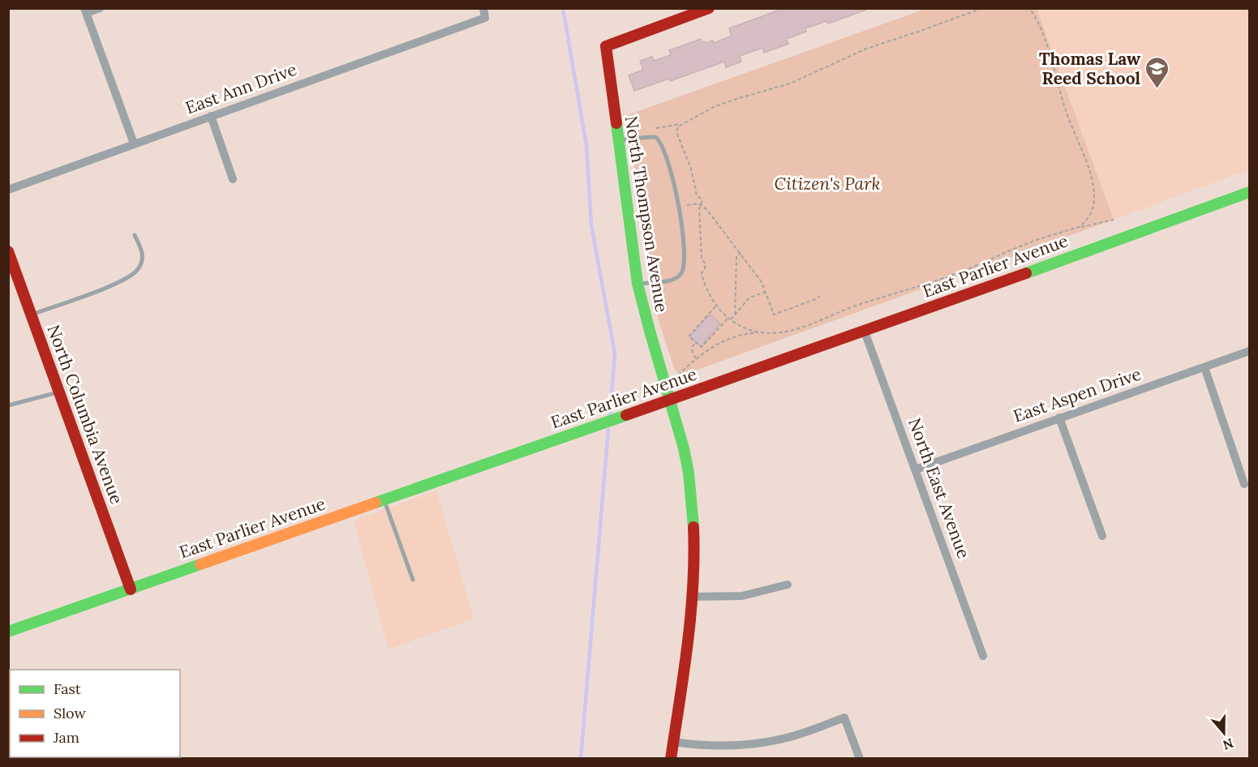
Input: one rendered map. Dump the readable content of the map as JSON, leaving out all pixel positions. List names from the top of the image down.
{
  "streets": {
    "street": [
      "East Ann Drive",
      "North Thompson Avenue",
      "East Parlier Avenue",
      "East Aspen Drive",
      "North Columbia Avenue",
      "North East Avenue"
    ]
  },
  "crossings": [
    ["North Thompson Avenue", "East Parlier Avenue"],
    ["East Parlier Avenue", "North Columbia Avenue"],
    ["East Parlier Avenue", "North East Avenue"],
    ["East Aspen Drive", "North East Avenue"]
  ],
  "parks": ["Citizen's Park"],
  "places": {
    "school or university": ["Thomas Law Reed School"]
  },
  "legend": ["Fast", "Slow", "Jam"],
  "north": "bottom"
}
